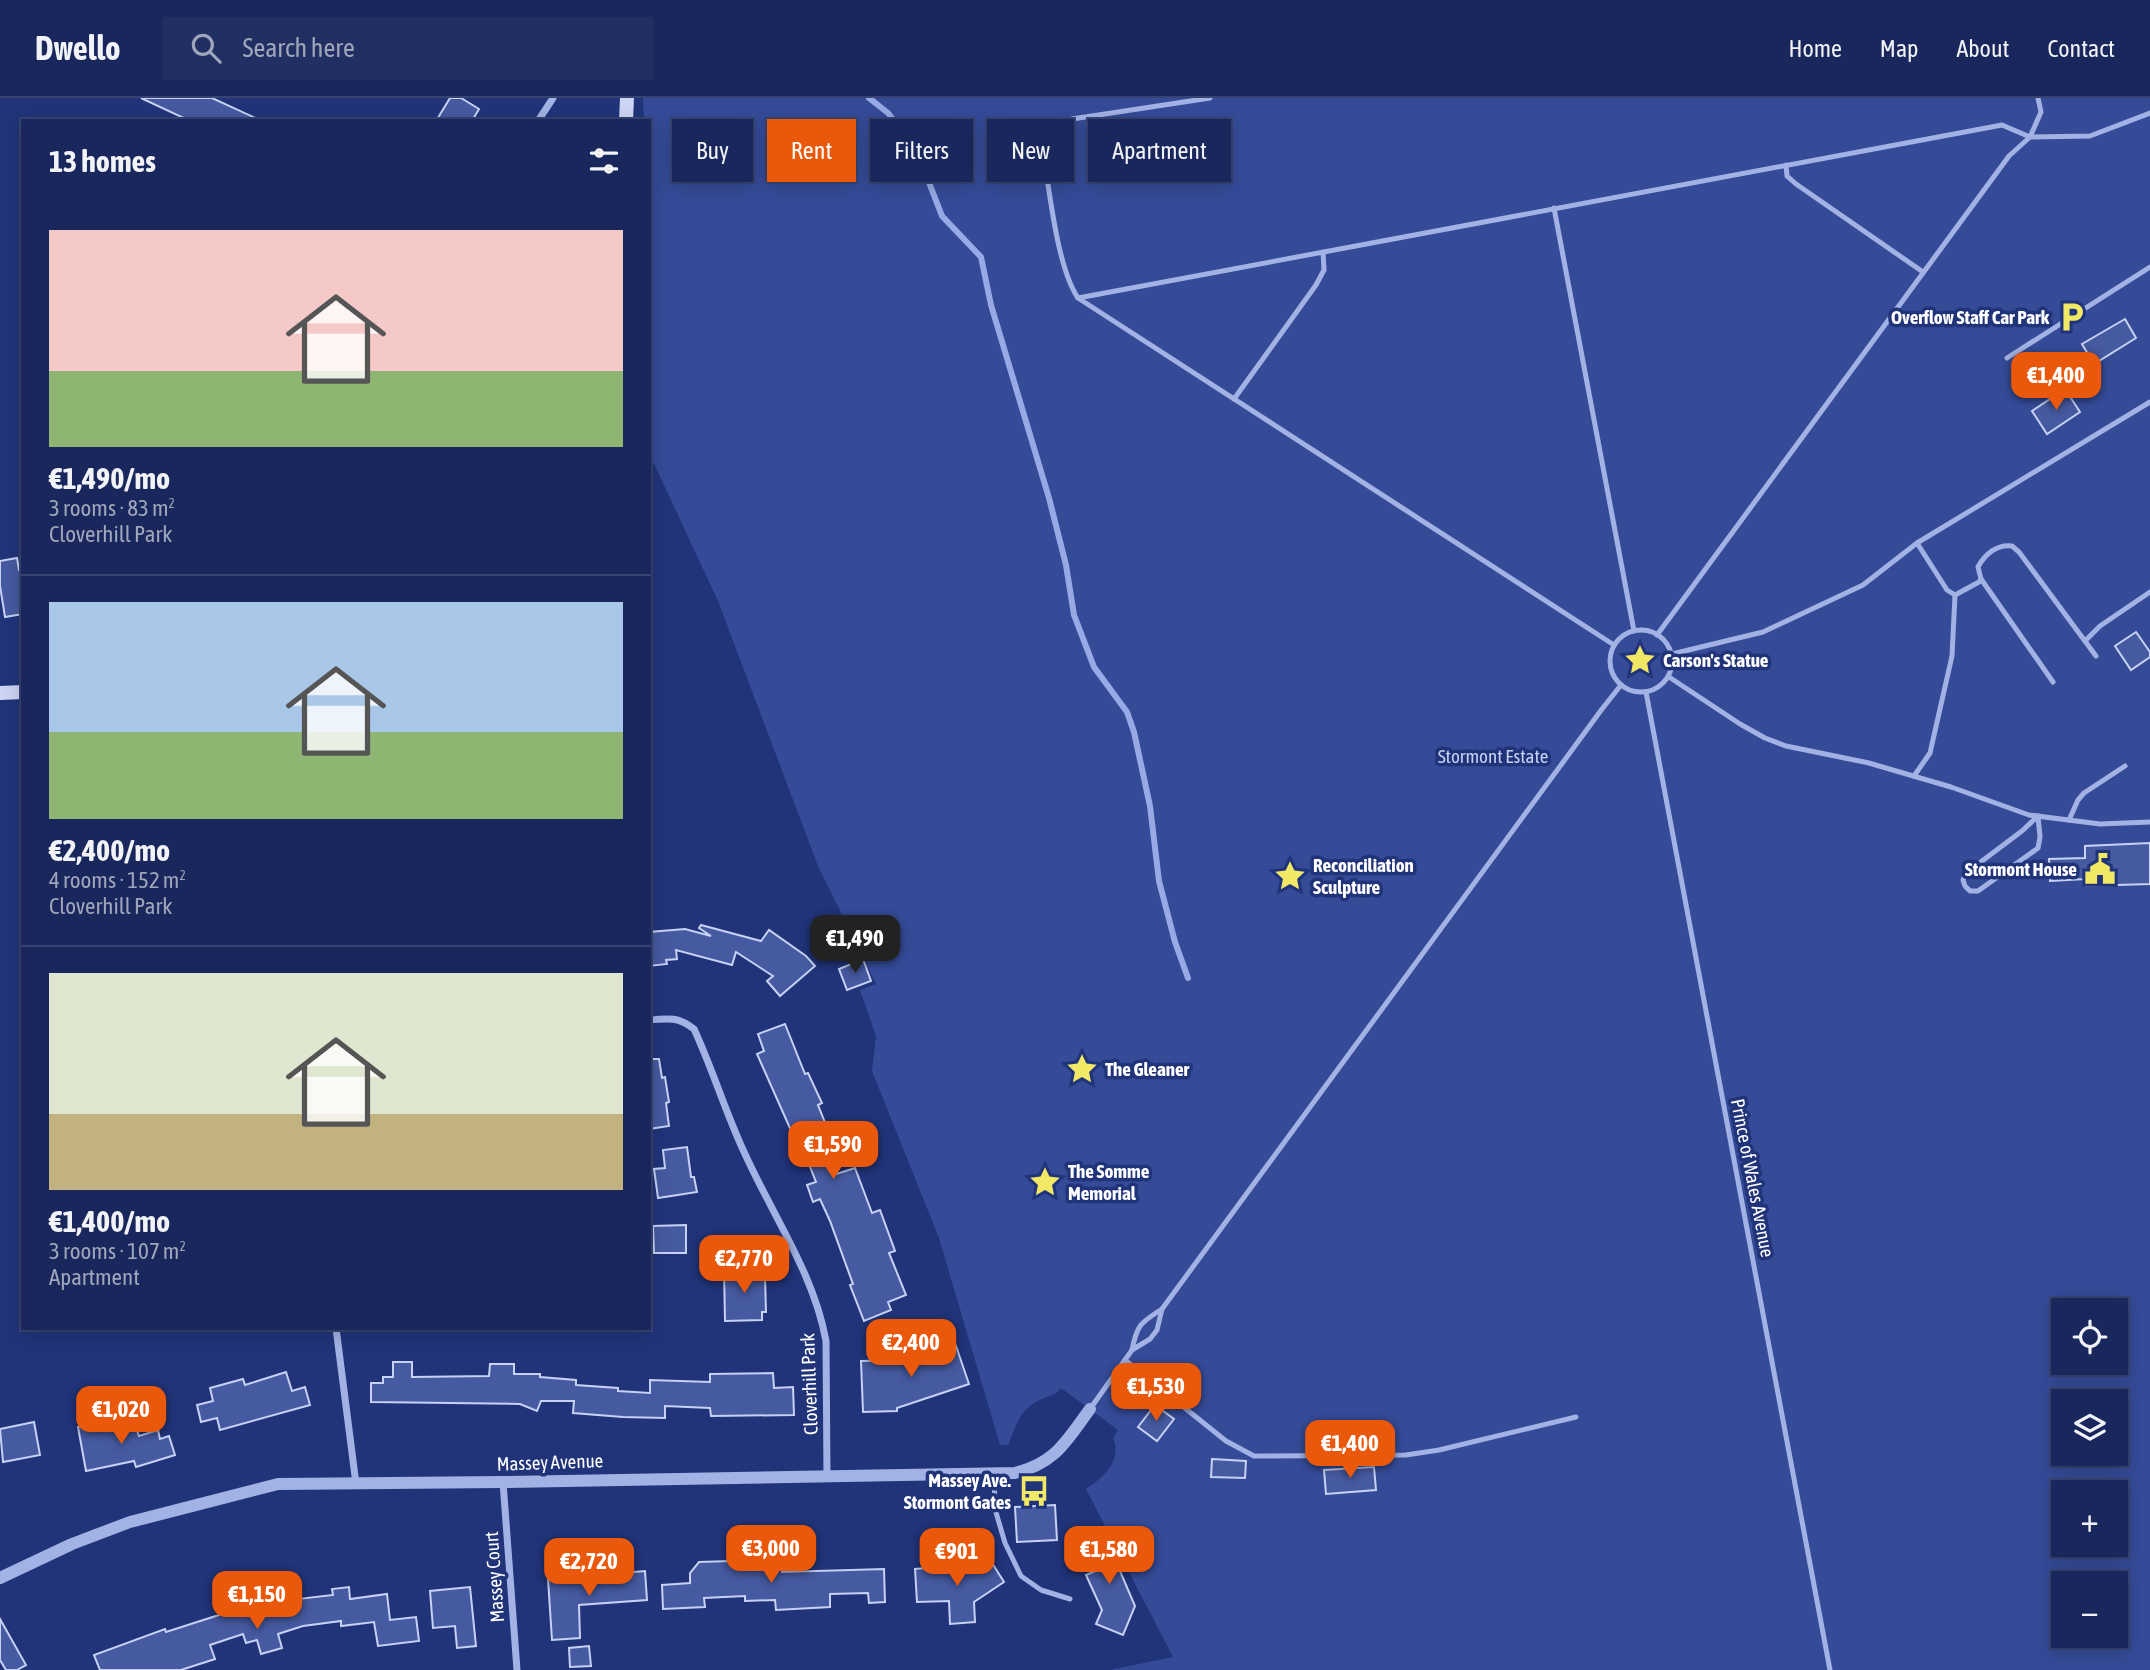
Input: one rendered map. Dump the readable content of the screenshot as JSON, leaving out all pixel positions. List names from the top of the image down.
{
  "streets": {
    "street": ["Cloverhill Park", "Massey Avenue", "Massey Court"],
    "lane": ["Prince of Wales Avenue"]
  },
  "crossings": [
    ["Cloverhill Park", "Massey Avenue"],
    ["Massey Avenue", "Massey Court"]
  ],
  "parks": ["Stormont Estate"],
  "places": {
    "parking": ["Overflow Staff Car Park"],
    "place": [
      "Carson's Statue",
      "Reconciliation Sculpture",
      "The Gleaner",
      "The Somme Memorial"
    ],
    "public building": ["Stormont House"],
    "bus stop": ["Massey Ave. Stormont Gates"]
  },
  "page": {
    "header": "Dwello",
    "search": "Search here",
    "nav": [
      "Home",
      "Map",
      "About",
      "Contact"
    ],
    "chip": [
      "Buy",
      "Rent",
      "Filters",
      "New",
      "Apartment"
    ],
    "heading": "13 homes",
    "list": [
      {
        "name": "€1,490/mo",
        "note": "3 rooms · 83 m² · Cloverhill Park"
      },
      {
        "name": "€2,400/mo",
        "note": "4 rooms · 152 m² · Cloverhill Park"
      },
      {
        "name": "€1,400/mo",
        "note": "3 rooms · 107 m² · Apartment"
      }
    ],
    "price": [
      "€1,400",
      "€1,490",
      "€1,590",
      "€2,770",
      "€2,400",
      "€1,530",
      "€1,020",
      "€1,400",
      "€3,000",
      "€1,580",
      "€901",
      "€2,720",
      "€1,150"
    ],
    "map_buttons": ["+", "−"]
  }
}
